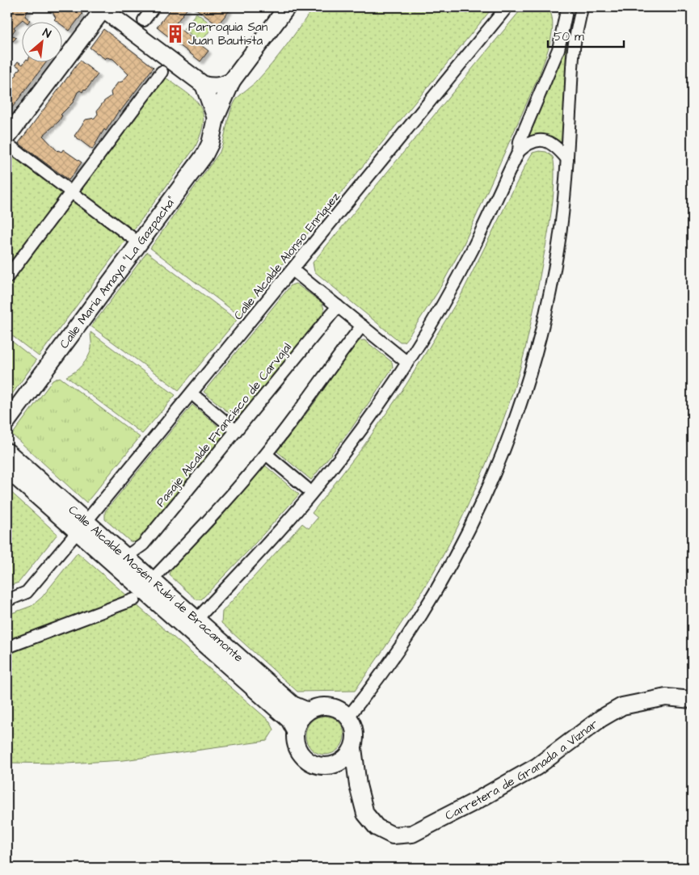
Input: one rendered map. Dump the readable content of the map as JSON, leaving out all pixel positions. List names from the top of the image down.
{
  "streets": {
    "main road": ["Calle María Amaya \"La Gazpacha\"", "Calle Alcalde Mosén Rubí de Bracamonte", "Carretera de Granada a Víznar"],
    "street": ["Calle Alcalde Alonso Enríquez", "Pasaje Alcalde Francisco de Carvajal"]
  },
  "crossings": [
    ["Calle Alcalde Alonso Enríquez", "Calle Alcalde Mosén Rubí de Bracamonte"],
    ["Pasaje Alcalde Francisco de Carvajal", "Calle Alcalde Mosén Rubí de Bracamonte"]
  ],
  "places": {
    "building": ["Parroquia San Juan Bautista"]
  },
  "scale_bar": "50 m",
  "north": "top right"
}
